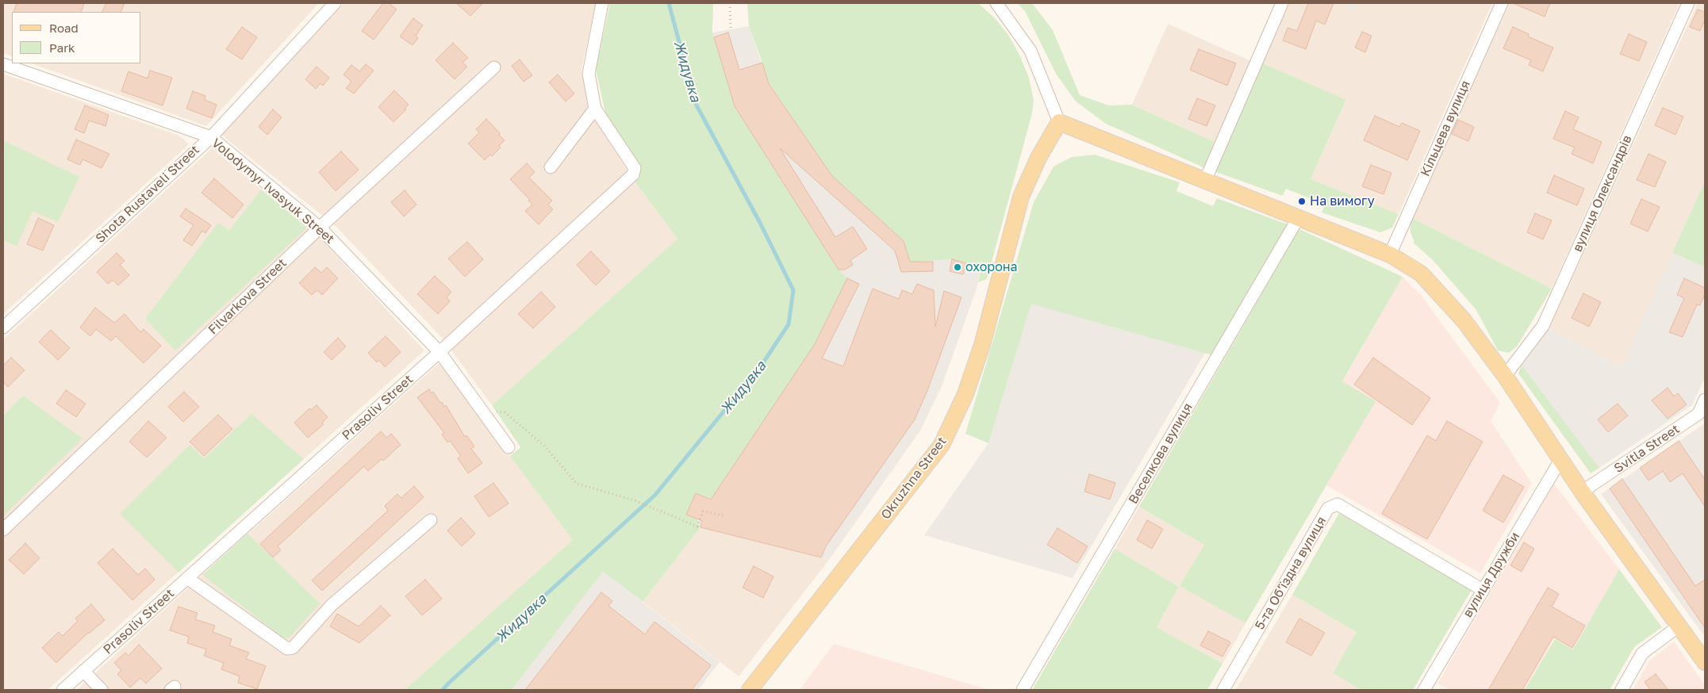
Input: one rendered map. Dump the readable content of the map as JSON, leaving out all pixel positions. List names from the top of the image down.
{
  "streets": {
    "main road": ["Okruzhna Street"],
    "street": [
      "Кільцева вулиця",
      "Volodymyr Ivasyuk Street",
      "вулиця Олександрів",
      "Shota Rustaveli Street",
      "Filvarkova Street",
      "Prasoliv Street",
      "Svitla Street",
      "Веселкова вулиця",
      "5-та Обʼїздна вулиця",
      "вулиця Дружби"
    ]
  },
  "crossings": [
    ["Volodymyr Ivasyuk Street", "Shota Rustaveli Street"],
    ["Volodymyr Ivasyuk Street", "Filvarkova Street"],
    ["Volodymyr Ivasyuk Street", "Prasoliv Street"],
    ["5-та Обʼїздна вулиця", "вулиця Дружби"]
  ],
  "water": ["Жидувка"],
  "places": ["На вимогу", "охорона"],
  "legend": ["Road", "Park"]
}
